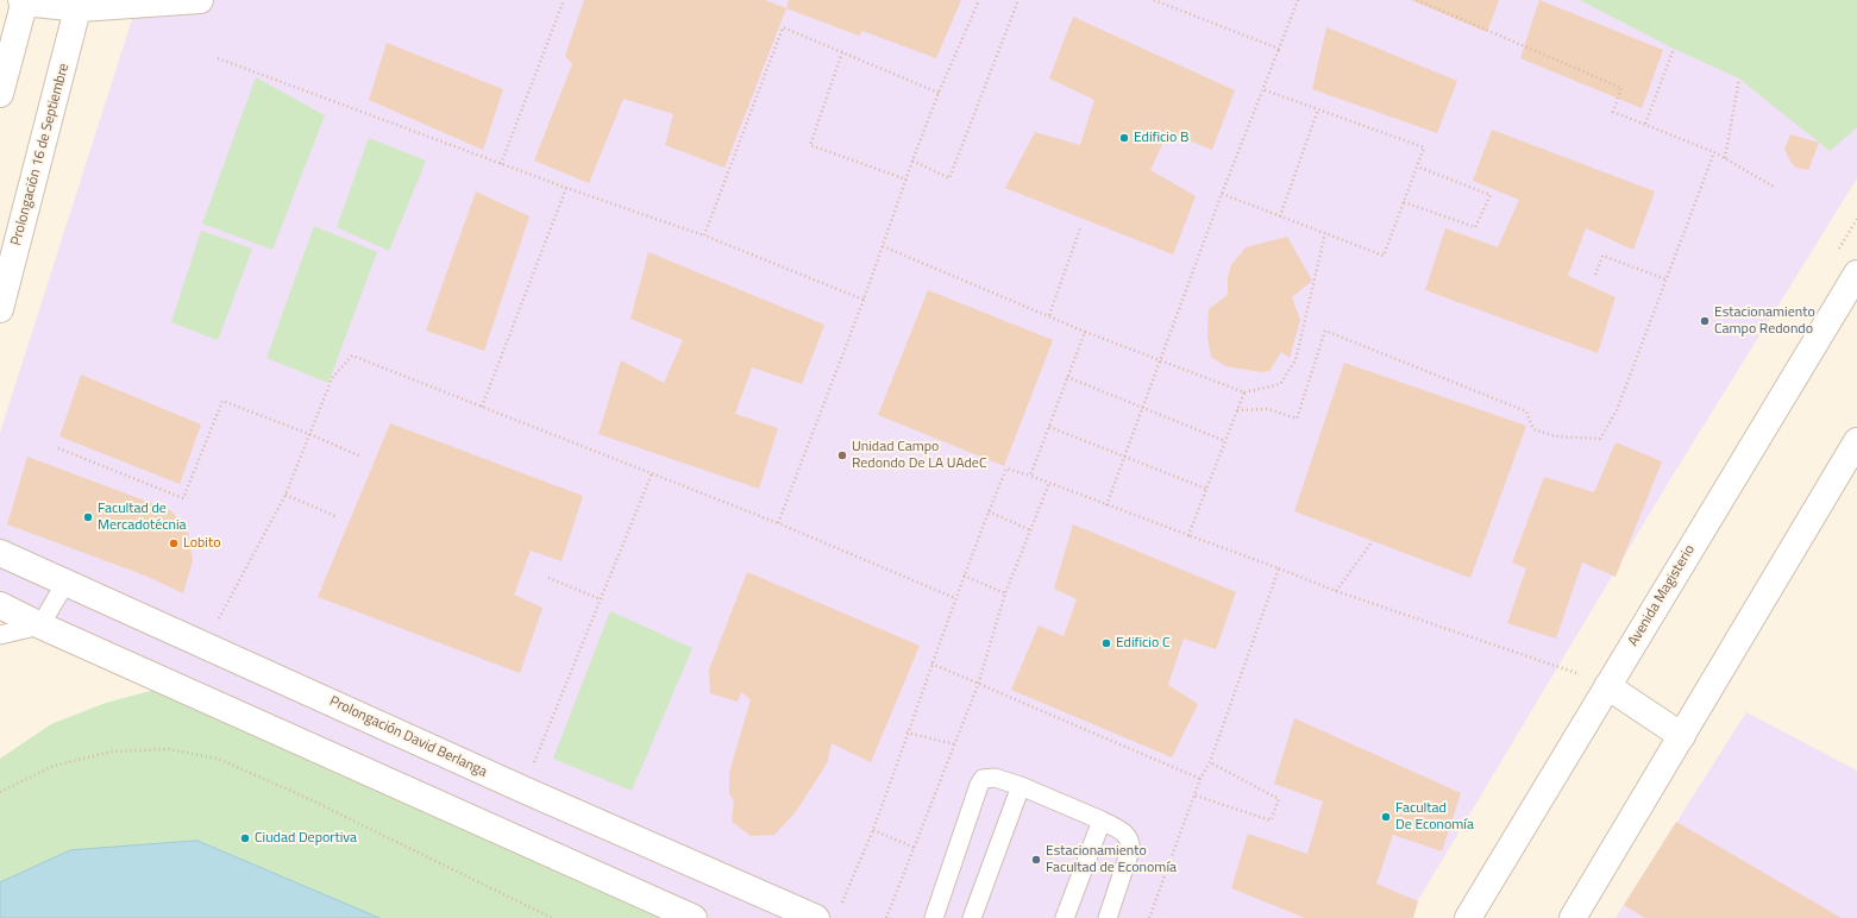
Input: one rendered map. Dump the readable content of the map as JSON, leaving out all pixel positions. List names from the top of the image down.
{
  "streets": {
    "street": ["Prolongación 16 de Septiembre", "Avenida Magisterio", "Prolongación David Berlanga"]
  },
  "places": [
    "Edificio B",
    "Estacionamiento Campo Redondo",
    "Unidad Campo Redondo De LA UAdeC",
    "Facultad de Mercadotécnia",
    "Lobito",
    "Edificio C",
    "Facultad De Economía",
    "Ciudad Deportiva",
    "Estacionamiento Facultad de Economía"
  ]
}
